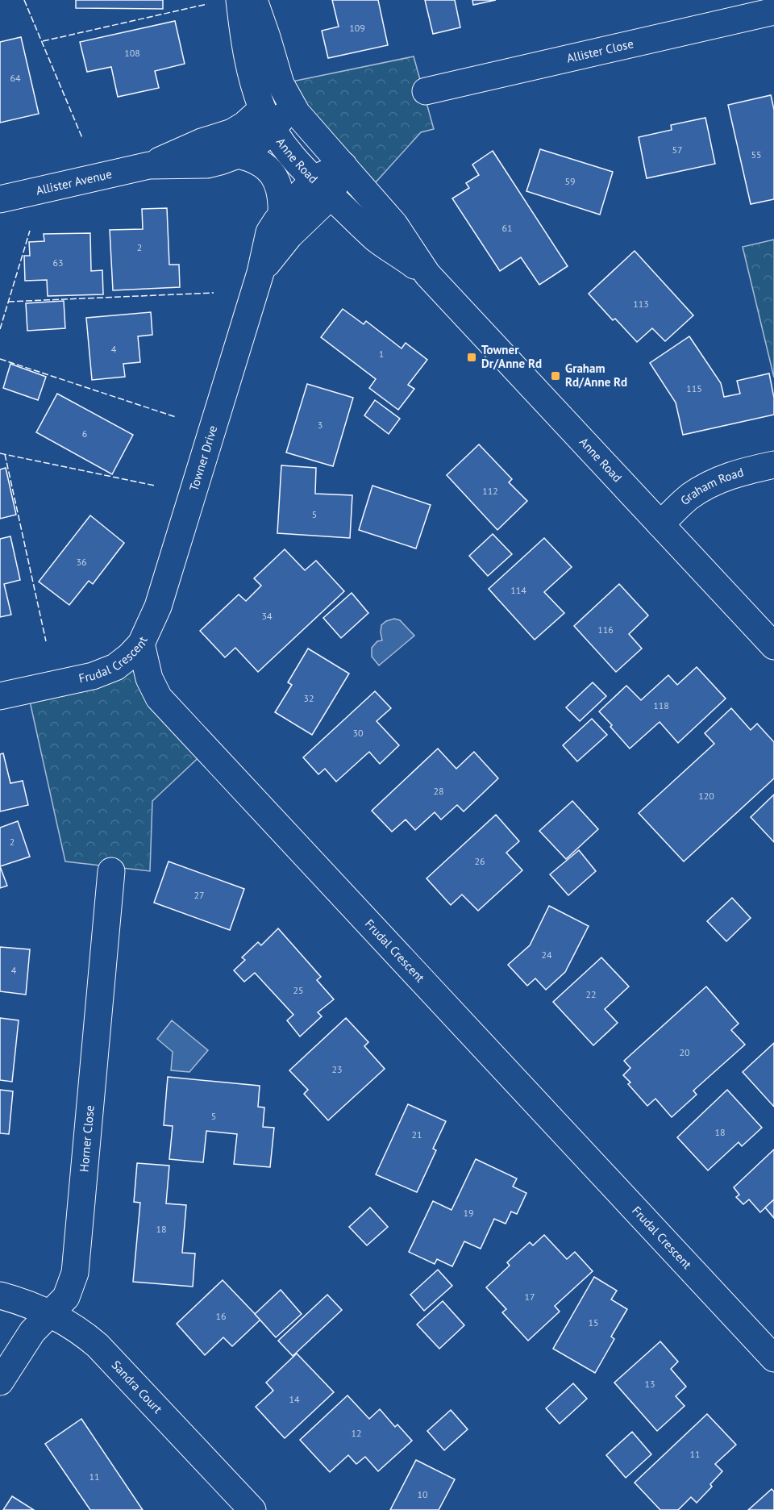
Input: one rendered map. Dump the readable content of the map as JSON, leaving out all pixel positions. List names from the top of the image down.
{
  "streets": {
    "street": [
      "Allister Close",
      "Anne Road",
      "Allister Avenue",
      "Towner Drive",
      "Graham Road",
      "Frudal Crescent",
      "Horner Close",
      "Sandra Court"
    ]
  },
  "crossings": [
    ["Anne Road", "Allister Avenue"],
    ["Anne Road", "Towner Drive"],
    ["Anne Road", "Graham Road"],
    ["Towner Drive", "Frudal Crescent"],
    ["Horner Close", "Sandra Court"]
  ],
  "places": {
    "transit": ["Towner Dr/Anne Rd", "Graham Rd/Anne Rd"]
  },
  "house_numbers": [
    "109",
    "108",
    "64",
    "57",
    "55",
    "59",
    "61",
    "2",
    "63",
    "113",
    "4",
    "1",
    "115",
    "3",
    "6",
    "112",
    "5",
    "36",
    "114",
    "34",
    "116",
    "32",
    "118",
    "30",
    "28",
    "120",
    "2",
    "26",
    "27",
    "24",
    "4",
    "25",
    "22",
    "20",
    "23",
    "5",
    "18",
    "21",
    "19",
    "18",
    "17",
    "16",
    "15",
    "13",
    "14",
    "12",
    "11",
    "11",
    "10"
  ]
}
